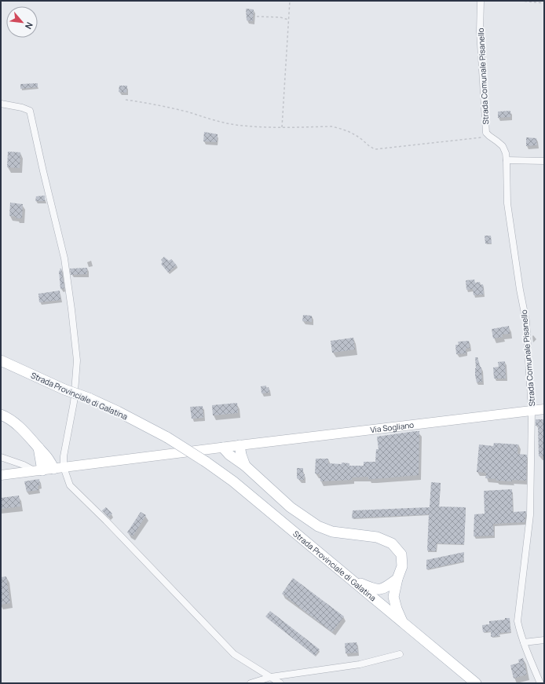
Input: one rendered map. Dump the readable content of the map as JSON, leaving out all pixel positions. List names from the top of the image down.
{
  "streets": {
    "main road": ["Strada Provinciale di Galatina", "Via Sogliano"],
    "street": ["Strada Comunale Pisanello"]
  },
  "crossings": [
    ["Strada Comunale Pisanello", "Via Sogliano"]
  ],
  "north": "bottom right"
}
